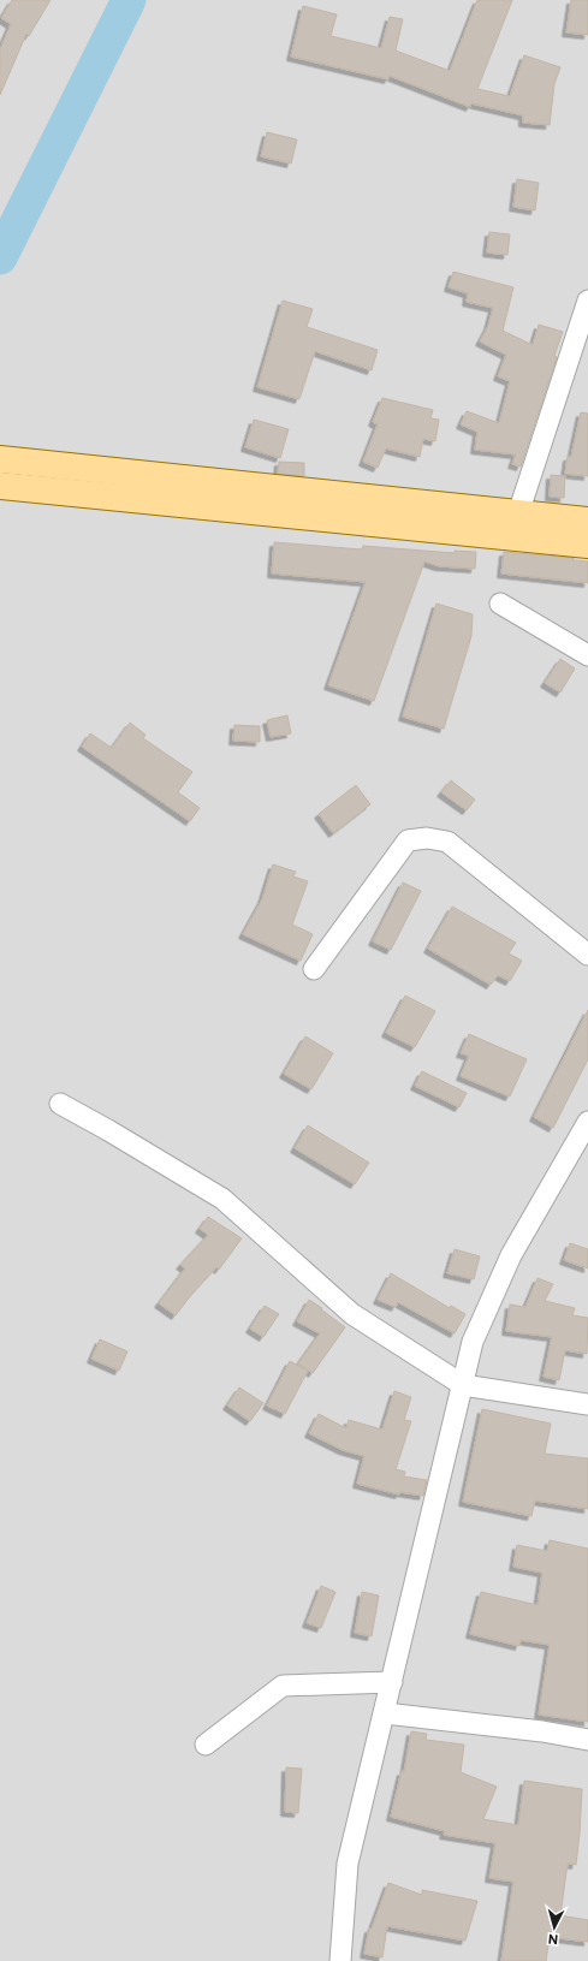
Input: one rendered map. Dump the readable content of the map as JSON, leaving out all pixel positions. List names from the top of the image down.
{
  "north": "bottom"
}
